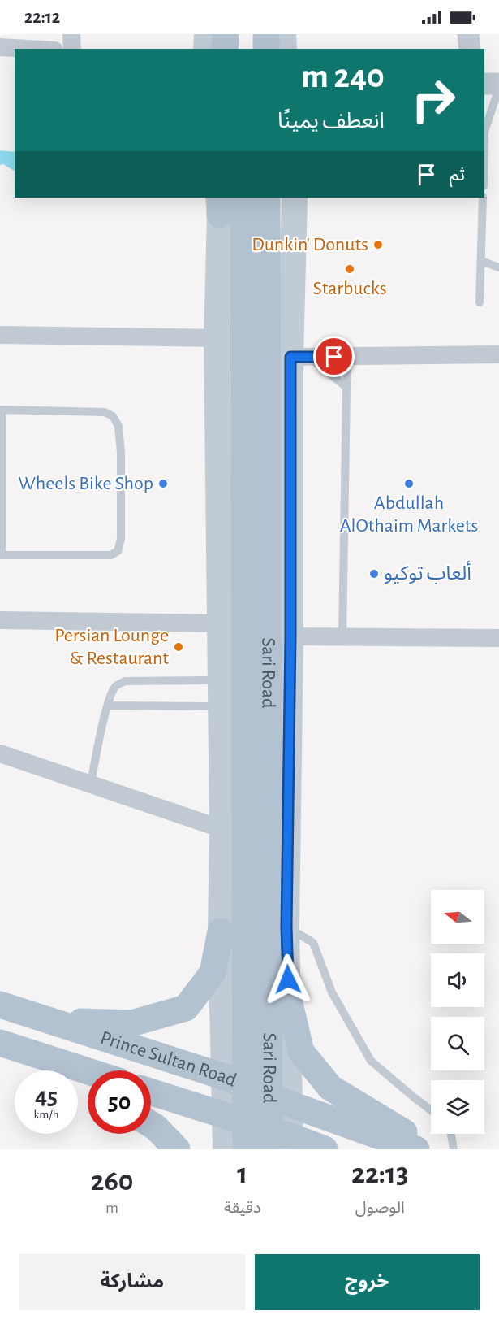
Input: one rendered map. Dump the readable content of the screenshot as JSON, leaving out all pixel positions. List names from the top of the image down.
{
  "streets": {
    "main road": ["Sari Road", "Prince Sultan Road"]
  },
  "crossings": [
    ["Sari Road", "Prince Sultan Road"]
  ],
  "places": [
    "Dunkin' Donuts",
    "Starbucks",
    "Wheels Bike Shop",
    "Abdullah AlOthaim Markets",
    "ألعاب توكيو",
    "Persian Lounge & Restaurant"
  ],
  "north": "left",
  "page": {
    "status": "22:12",
    "turn": ["240 m", "انعطف يمينًا"],
    "then": "ثم",
    "speed": "45 km/h",
    "limit": "50",
    "eta": [
      "22:13",
      "الوصول",
      "1",
      "دقيقة",
      "260",
      "m"
    ],
    "buttons": ["خروج", "مشاركة"]
  }
}
